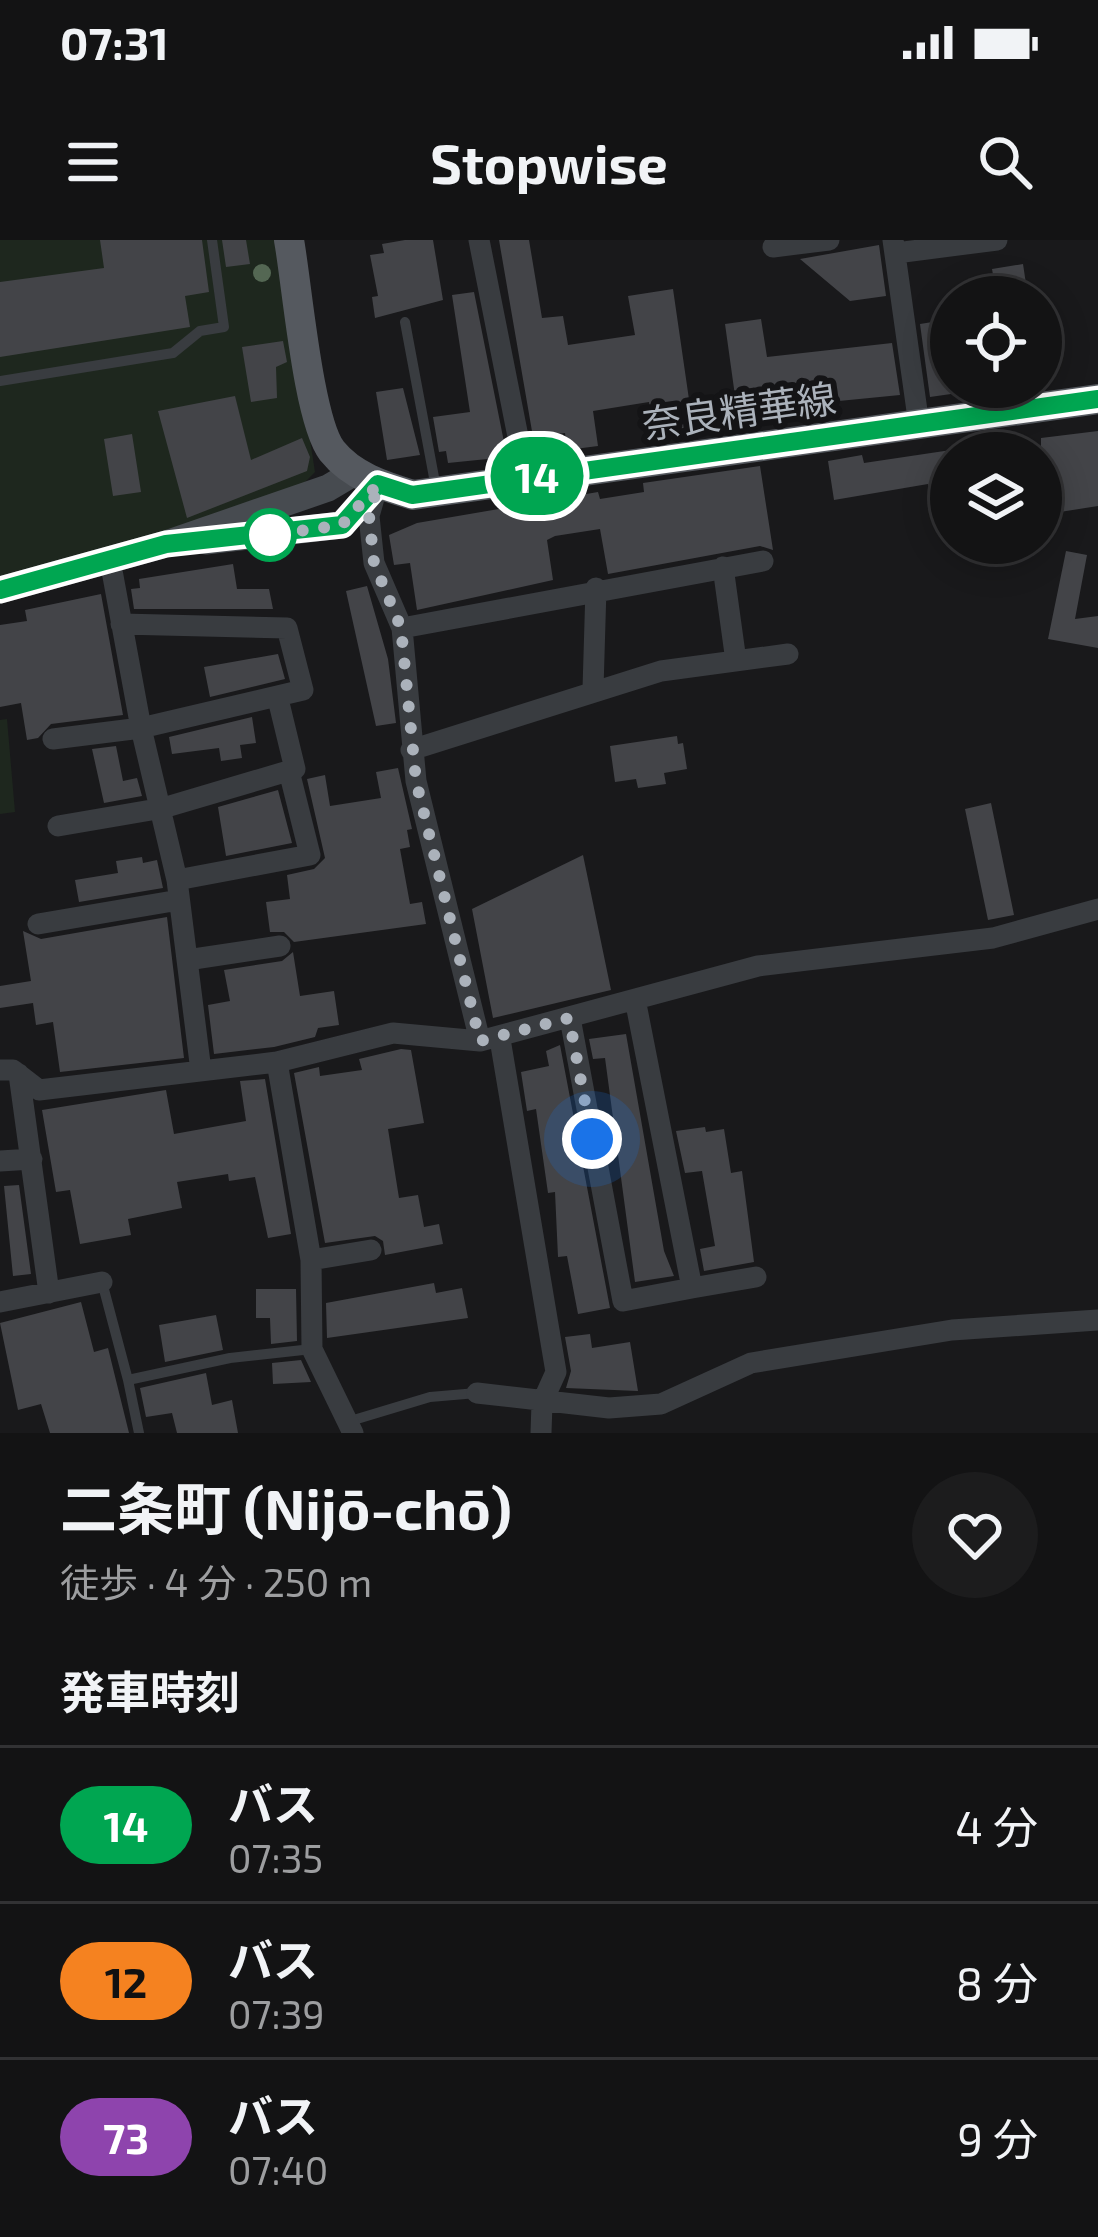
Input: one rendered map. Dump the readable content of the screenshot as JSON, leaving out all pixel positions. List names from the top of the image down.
{
  "streets": {
    "main road": ["奈良精華線"]
  },
  "lines": ["bus line 14"],
  "page": {
    "status": "07:31",
    "header": "Stopwise",
    "on_map": "14",
    "heading": [
      ["二条町 (Nijō-chō)", "徒歩 · 4 分 · 250 m"],
      "発車時刻"
    ],
    "list": [
      {
        "mark": "14",
        "name": "バス",
        "note": "07:35",
        "value": "4 分"
      },
      {
        "mark": "12",
        "name": "バス",
        "note": "07:39",
        "value": "8 分"
      },
      {
        "mark": "73",
        "name": "バス",
        "note": "07:40",
        "value": "9 分"
      }
    ]
  }
}
